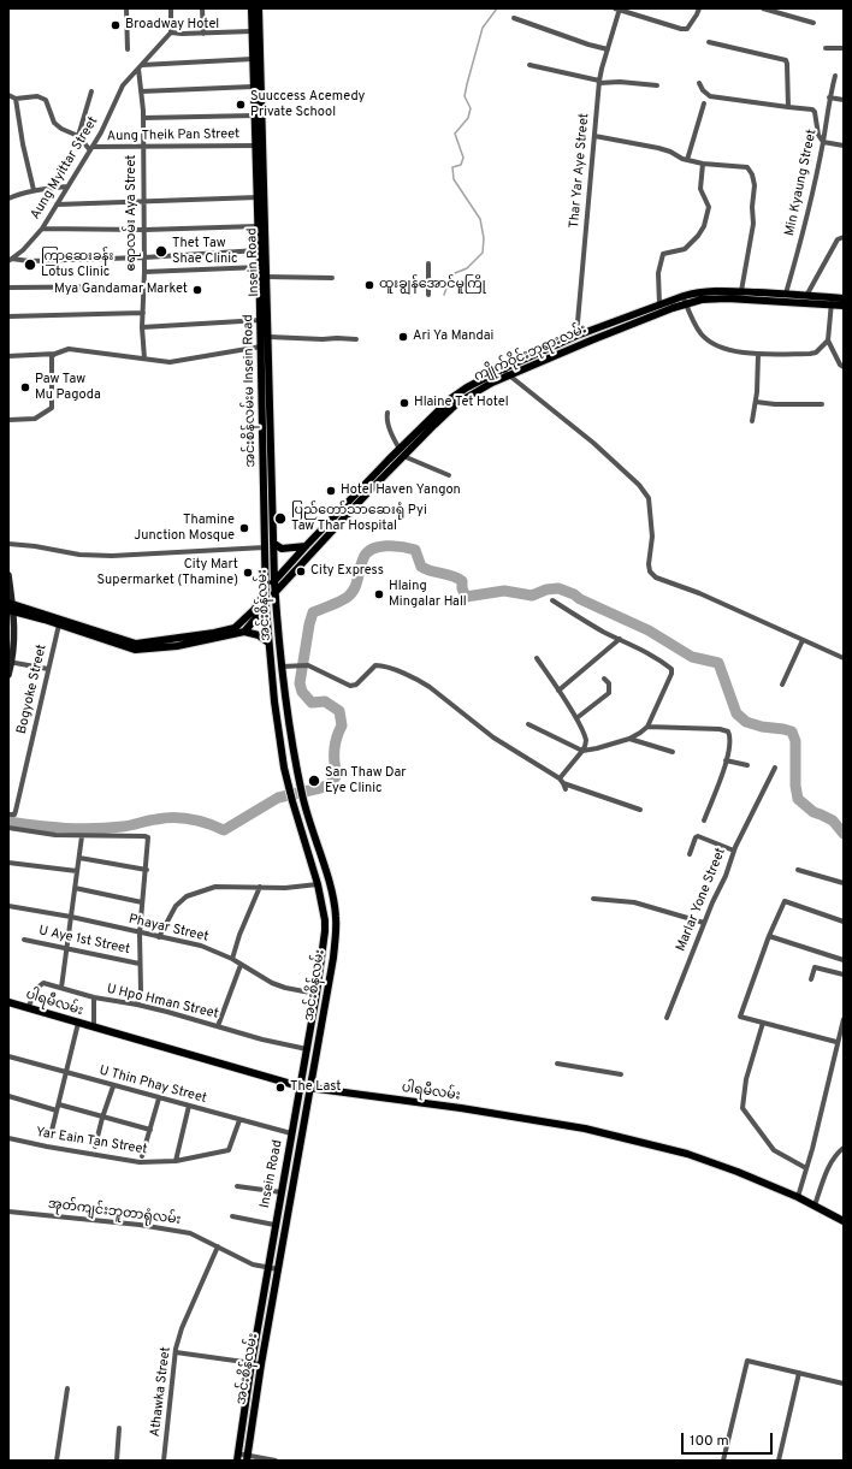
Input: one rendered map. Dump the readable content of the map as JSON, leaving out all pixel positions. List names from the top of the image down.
{
  "streets": {
    "main road": [
      "Insein Road",
      "ကျိုက်ဝိုင်းဘုရားလမ်း",
      "အင်းစိန်လမ်းမ Insein Road",
      "အင်းစိန်လမ်း",
      "ပါရမီလမ်း"
    ],
    "street": [
      "Aung Theik Pan Street",
      "Aung Myittar Street",
      "Thar Yar Aye Street",
      "Min Kyaung Street",
      "ဧရာလမ်း Aya Street",
      "Bogyoke Street",
      "Marlar Yone Street",
      "Phayar Street",
      "U Aye 1st Street",
      "U Hpo Hman Street",
      "U Thin Phay Street",
      "Yar Eain Tan Street",
      "အုတ်ကျင်းဘူတာရုံလမ်း",
      "Athawka Street"
    ]
  },
  "crossings": [
    ["Aung Theik Pan Street", "Aung Myittar Street"],
    ["Aung Theik Pan Street", "ဧရာလမ်း Aya Street"],
    ["Aung Theik Pan Street", "Insein Road"],
    ["Aung Myittar Street", "ဧရာလမ်း Aya Street"],
    ["Thar Yar Aye Street", "ကျိုက်ဝိုင်းဘုရားလမ်း"],
    ["Min Kyaung Street", "ကျိုက်ဝိုင်းဘုရားလမ်း"],
    ["Insein Road", "အင်းစိန်လမ်းမ Insein Road"],
    ["Insein Road", "အင်းစိန်လမ်း"],
    ["Insein Road", "ပါရမီလမ်း"],
    ["Insein Road", "U Thin Phay Street"],
    ["Insein Road", "အုတ်ကျင်းဘူတာရုံလမ်း"],
    ["ကျိုက်ဝိုင်းဘုရားလမ်း", "အင်းစိန်လမ်း"],
    ["အင်းစိန်လမ်း", "Phayar Street"],
    ["အင်းစိန်လမ်း", "U Hpo Hman Street"],
    ["အင်းစိန်လမ်း", "ပါရမီလမ်း"],
    ["အင်းစိန်လမ်း", "အုတ်ကျင်းဘူတာရုံလမ်း"],
    ["U Hpo Hman Street", "ပါရမီလမ်း"],
    ["U Thin Phay Street", "Yar Eain Tan Street"],
    ["အုတ်ကျင်းဘူတာရုံလမ်း", "Athawka Street"]
  ],
  "places": [
    "Broadway Hotel",
    "Suuccess Acemedy Private School",
    "Thet Taw Shae Clinic",
    "ကြာဆေးခန်း Lotus Clinic",
    "ထူးချွန်အောင်မူကြို",
    "Mya Gandamar Market",
    "Ari Ya Mandai",
    "Paw Taw Mu Pagoda",
    "Hlaine Tet Hotel",
    "Hotel Haven Yangon",
    "ပြည်တော်သာဆေးရုံ Pyi Taw Thar Hospital",
    "Thamine Junction Mosque",
    "City Express",
    "City Mart Supermarket (Thamine)",
    "Hlaing Mingalar Hall",
    "San Thaw Dar Eye Clinic",
    "The Last"
  ],
  "scale_bar": "100 m"
}
